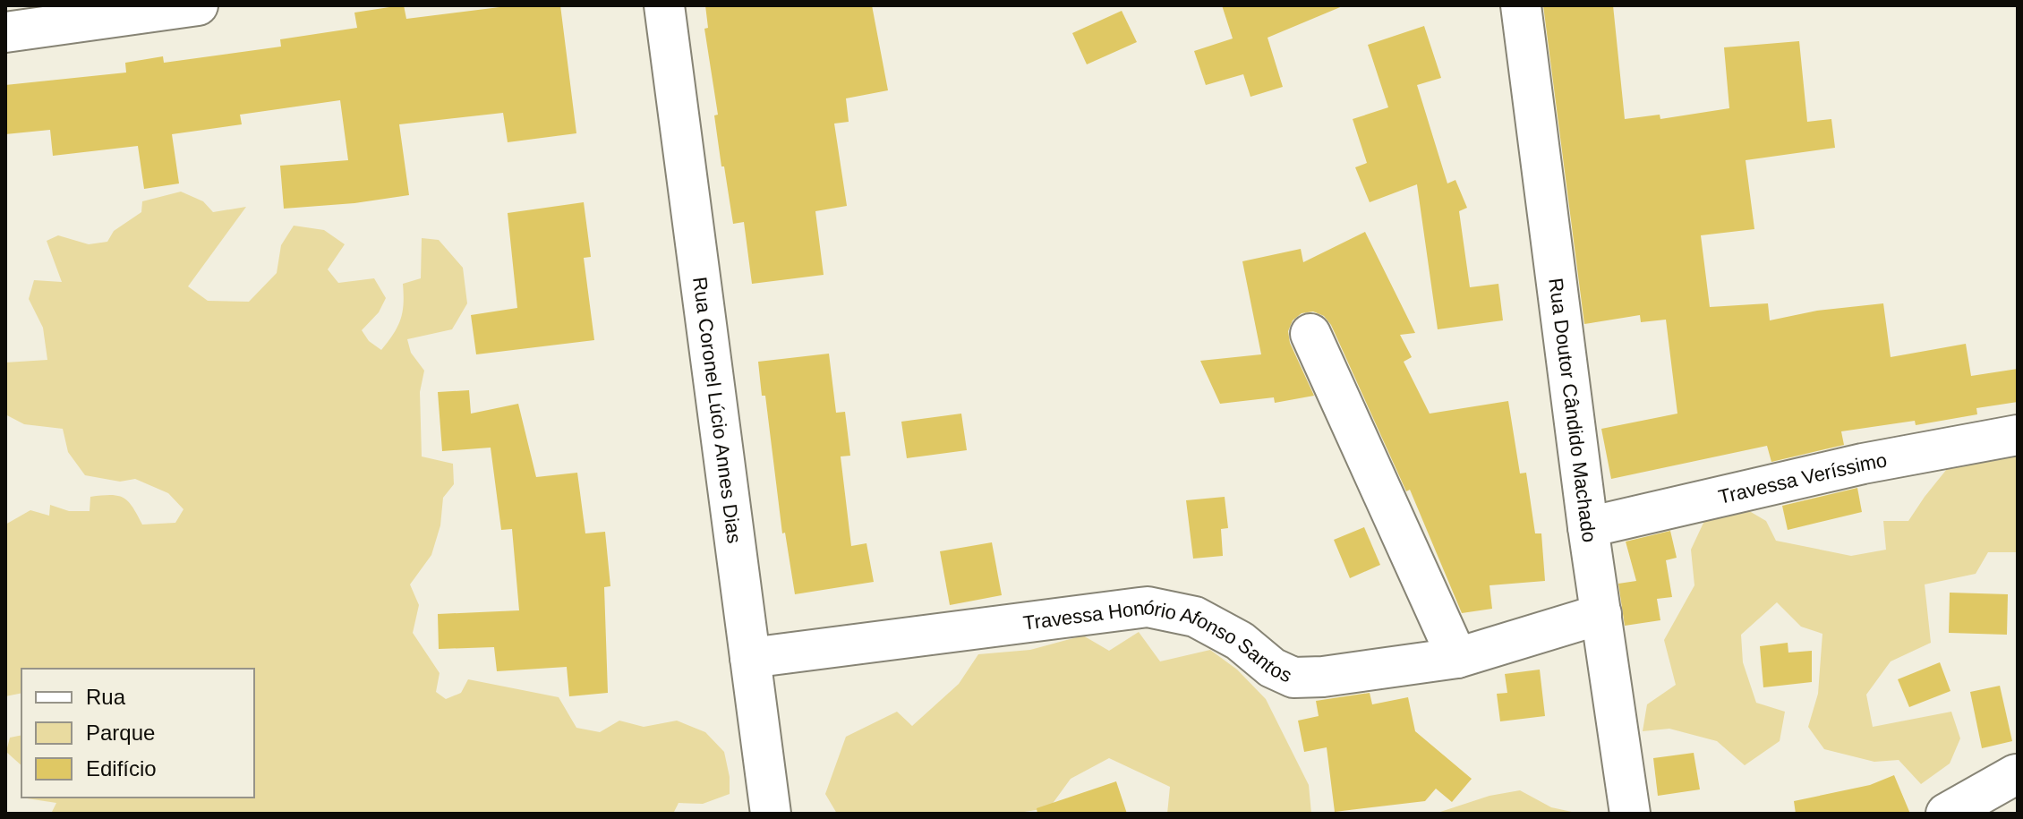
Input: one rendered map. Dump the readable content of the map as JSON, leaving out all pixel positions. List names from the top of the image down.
{
  "streets": {
    "street": [
      "Rua Coronel Lúcio Annes Dias",
      "Rua Doutor Cândido Machado",
      "Travessa Veríssimo",
      "Travessa Honório Afonso Santos"
    ]
  },
  "crossings": [
    ["Rua Coronel Lúcio Annes Dias", "Travessa Honório Afonso Santos"],
    ["Rua Doutor Cândido Machado", "Travessa Veríssimo"],
    ["Rua Doutor Cândido Machado", "Travessa Honório Afonso Santos"]
  ],
  "legend": ["Rua", "Parque", "Edifício"]
}
